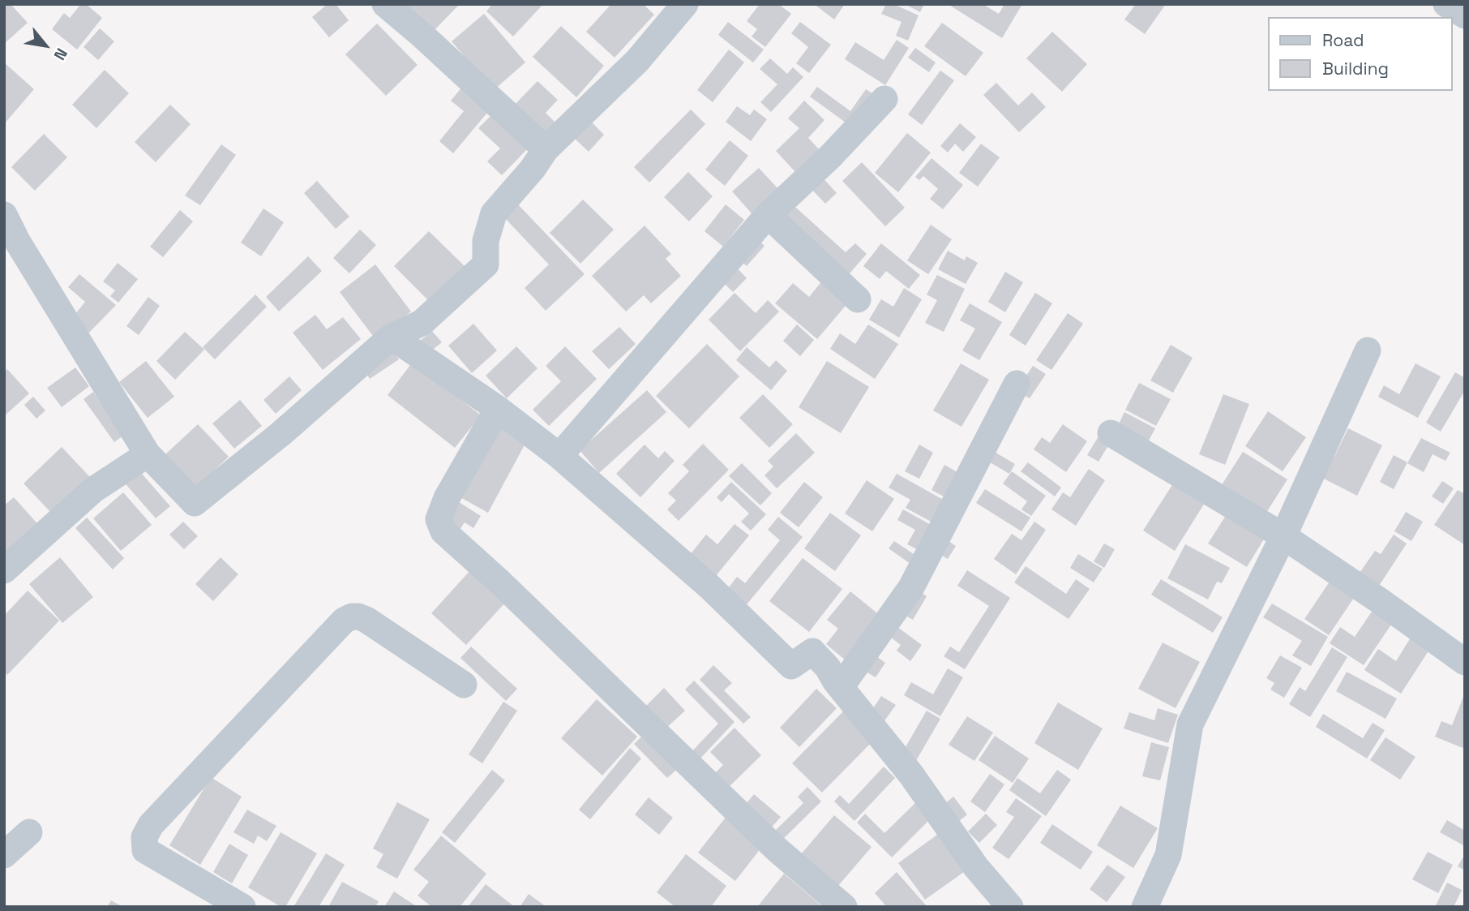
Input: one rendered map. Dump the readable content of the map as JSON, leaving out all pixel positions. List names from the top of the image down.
{
  "legend": ["Road", "Building"],
  "north": "bottom right"
}
